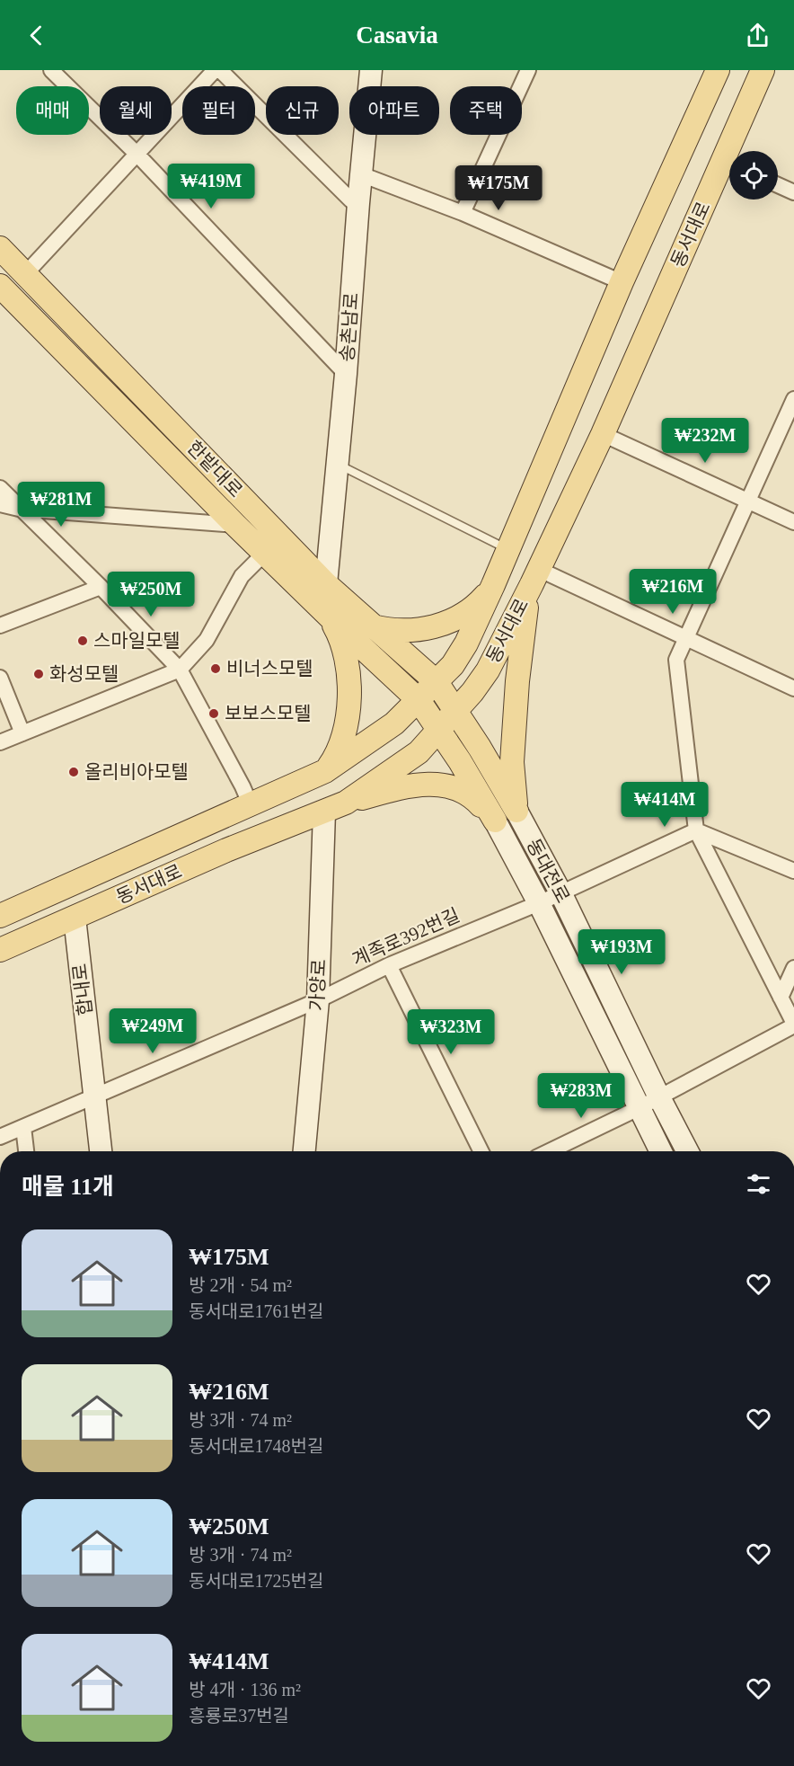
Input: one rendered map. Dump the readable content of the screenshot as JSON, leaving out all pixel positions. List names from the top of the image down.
{
  "streets": {
    "main road": ["동서대로", "한밭대로", "동대전로"],
    "street": [
      "송촌남로",
      "계족로392번길",
      "가양로",
      "합내로"
    ]
  },
  "crossings": [
    ["동서대로", "한밭대로"],
    ["동서대로", "동대전로"],
    ["동서대로", "가양로"],
    ["동서대로", "합내로"],
    ["송촌남로", "한밭대로"],
    ["한밭대로", "동대전로"],
    ["동대전로", "계족로392번길"],
    ["계족로392번길", "가양로"],
    ["계족로392번길", "합내로"]
  ],
  "places": [
    "스마일모텔",
    "비너스모텔",
    "화성모텔",
    "보보스모텔",
    "올리비아모텔"
  ],
  "page": {
    "header": "Casavia",
    "chip": [
      "매매",
      "월세",
      "필터",
      "신규",
      "아파트",
      "주택"
    ],
    "price": [
      "₩419M",
      "₩175M",
      "₩232M",
      "₩281M",
      "₩216M",
      "₩250M",
      "₩414M",
      "₩193M",
      "₩249M",
      "₩323M",
      "₩283M"
    ],
    "heading": "매물 11개",
    "list": [
      {
        "name": "₩175M",
        "note": "방 2개 · 54 m² · 동서대로1761번길"
      },
      {
        "name": "₩216M",
        "note": "방 3개 · 74 m² · 동서대로1748번길"
      },
      {
        "name": "₩250M",
        "note": "방 3개 · 74 m² · 동서대로1725번길"
      },
      {
        "name": "₩414M",
        "note": "방 4개 · 136 m² · 흥룡로37번길"
      }
    ]
  }
}
